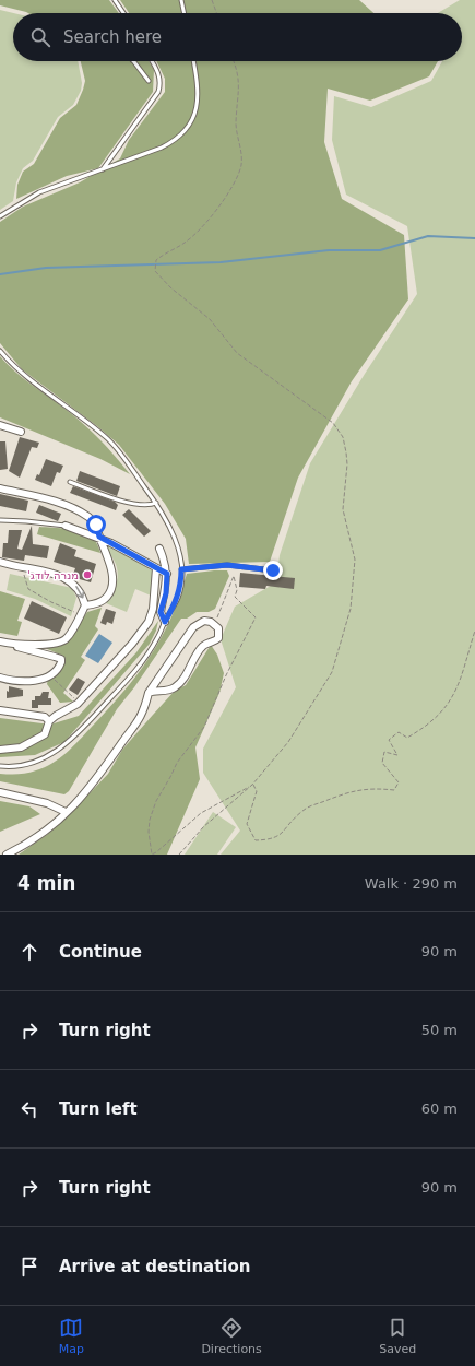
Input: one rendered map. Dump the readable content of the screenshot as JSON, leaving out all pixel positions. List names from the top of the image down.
{
  "places": ["'מנרה לודג"],
  "page": {
    "search": "Search here",
    "heading": ["4 min", "Walk · 290 m"],
    "list": [
      ["Continue", "90 m"],
      ["Turn right", "50 m"],
      ["Turn left", "60 m"],
      ["Turn right", "90 m"],
      "Arrive at destination"
    ],
    "nav": ["Map", "Directions", "Saved"]
  }
}
